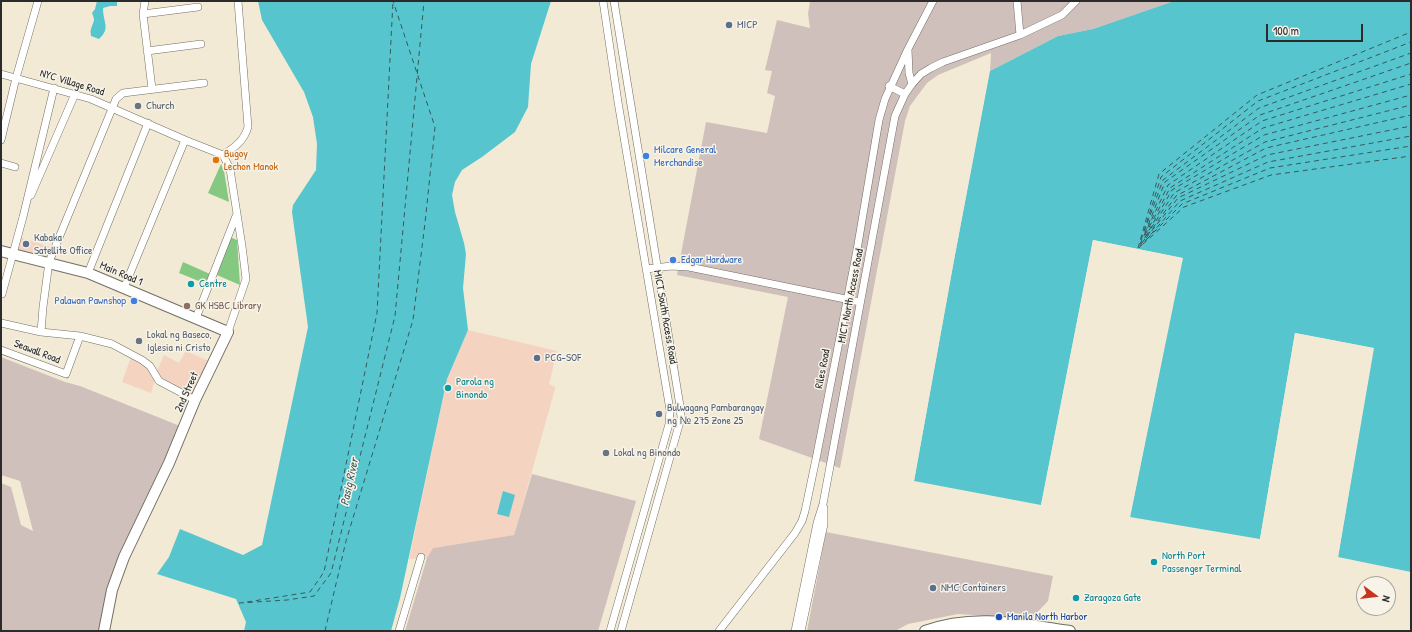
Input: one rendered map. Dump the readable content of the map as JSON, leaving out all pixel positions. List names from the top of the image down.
{
  "streets": {
    "street": [
      "NYC Village Road",
      "Main Road 1",
      "MICT North Access Road",
      "MICT South Access Road",
      "Seawall Road",
      "Riles Road",
      "2nd Street"
    ]
  },
  "crossings": [
    ["NYC Village Road", "2nd Street"],
    ["Main Road 1", "2nd Street"]
  ],
  "water": ["Pasig River"],
  "places": [
    "MICP",
    "Church",
    "Milcare General Merchandise",
    "Bugoy Lechon Manok",
    "Kabaka Satellite Office",
    "Edgar Hardware",
    "Centre",
    "Palawan Pawnshop",
    "GK HSBC Library",
    "Lokal ng Baseco, Iglesia ni Cristo",
    "PCG-SOF",
    "Parola ng Binondo",
    "Bulwagang Pambarangay ng № 275 Zone 25",
    "Lokal ng Binondo",
    "North Port Passenger Terminal",
    "NMC Containers",
    "Zaragoza Gate",
    "Manila North Harbor"
  ],
  "scale_bar": "100 m",
  "north": "right"
}
